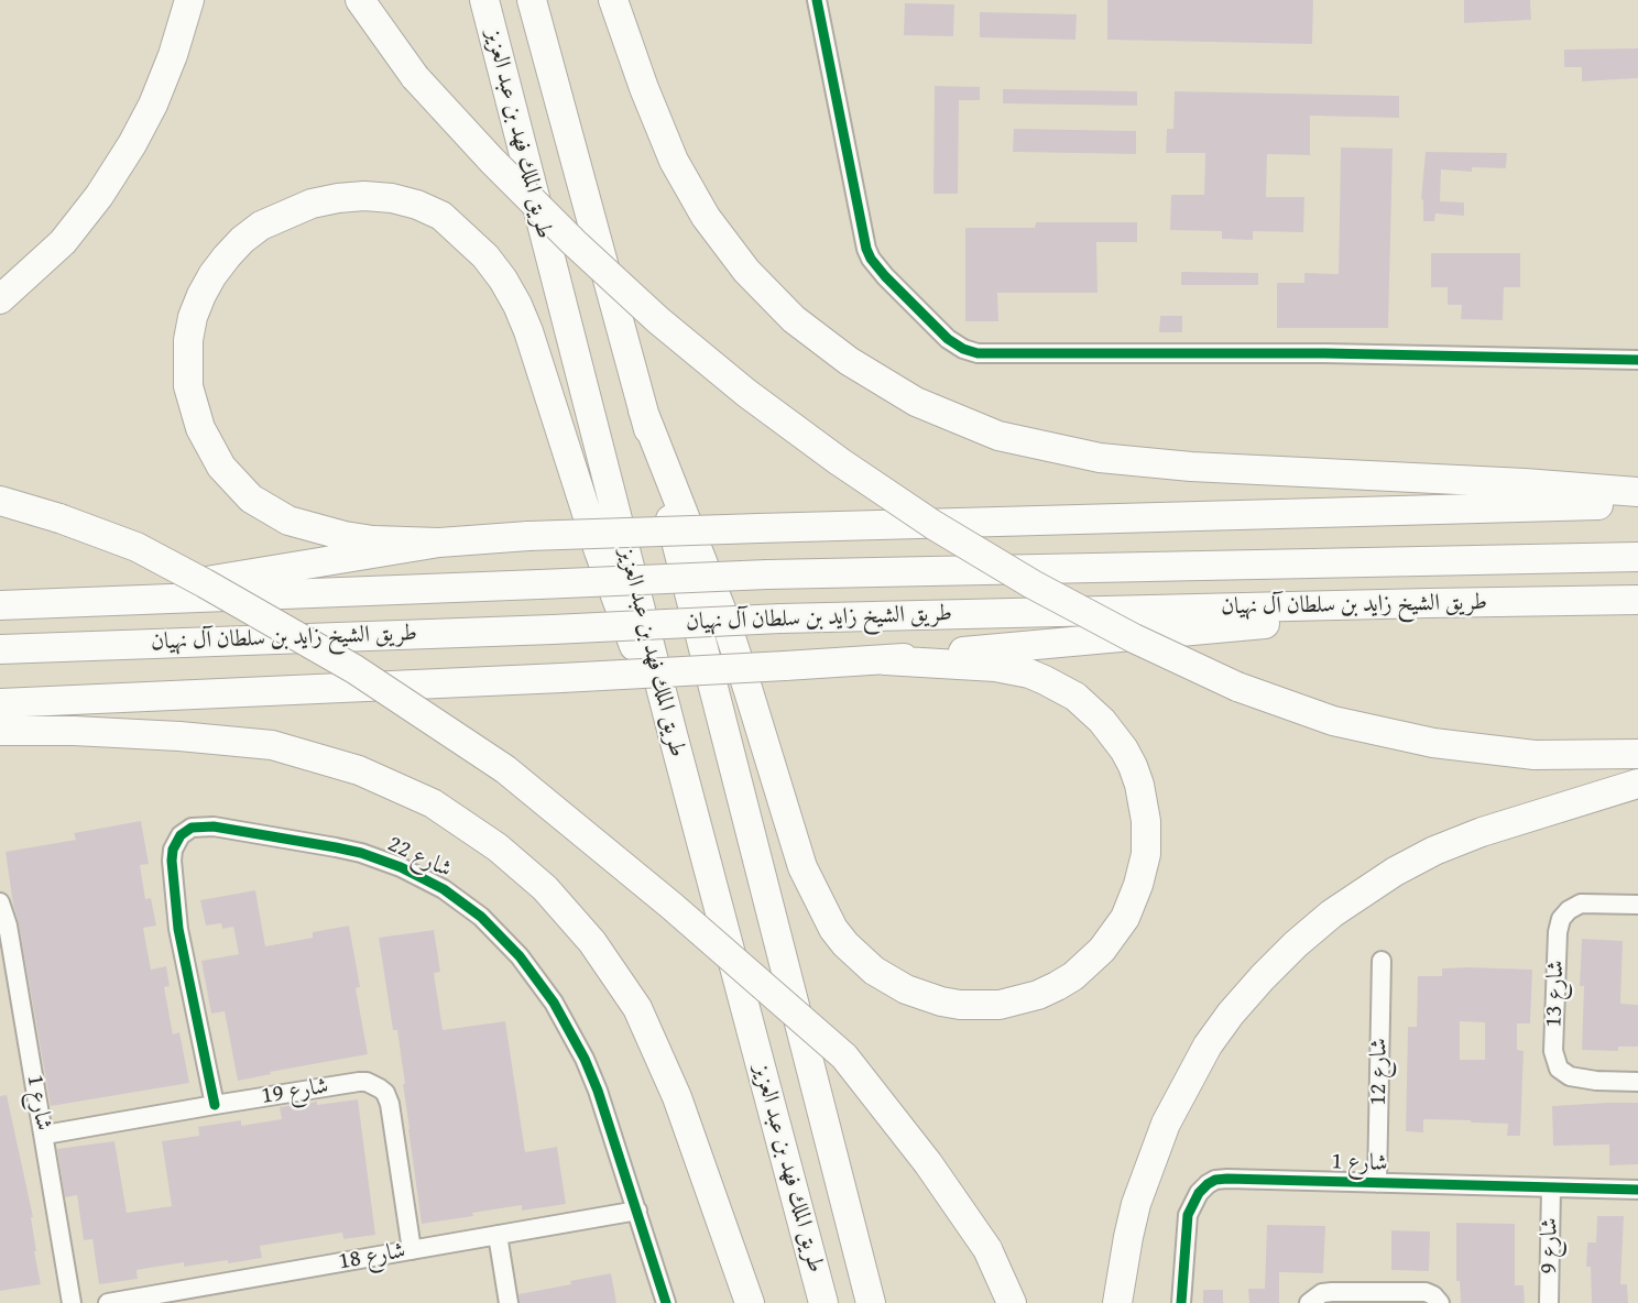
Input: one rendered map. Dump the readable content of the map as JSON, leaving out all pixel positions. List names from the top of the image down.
{
  "streets": {
    "highway": ["طريق الملك فهد بن عبد العزيز", "طريق الشيخ زايد بن سلطان آل نهيان"],
    "street": [
      "شارع 22",
      "شارع 13",
      "شارع 12",
      "شارع 19",
      "شارع 1",
      "شارع 9",
      "شارع 18"
    ]
  },
  "crossings": [
    ["شارع 22", "شارع 19"],
    ["شارع 22", "شارع 18"],
    ["شارع 12", "شارع 1"],
    ["شارع 19", "شارع 1"],
    ["شارع 19", "شارع 18"],
    ["شارع 1", "شارع 9"]
  ]
}
